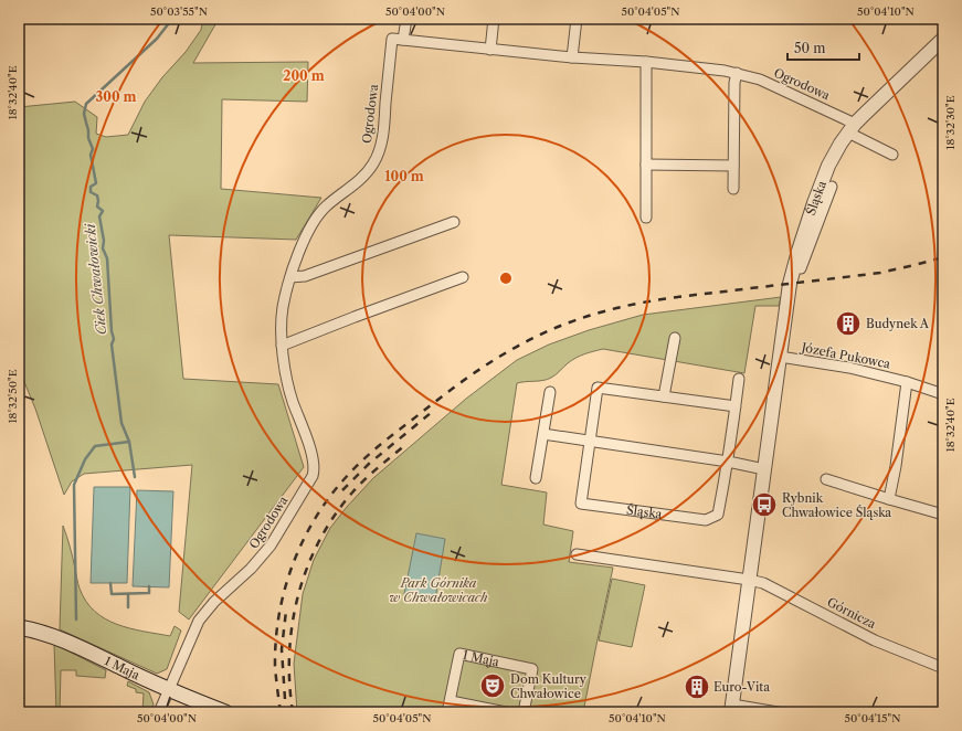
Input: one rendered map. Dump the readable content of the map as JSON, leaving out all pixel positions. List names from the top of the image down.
{
  "streets": {
    "main road": ["1 Maja"],
    "street": [
      "Ogrodowa",
      "Śląska",
      "Józefa Pukowca",
      "Górnicza"
    ]
  },
  "crossings": [
    ["Ogrodowa", "Śląska"],
    ["Ogrodowa", "1 Maja"],
    ["Śląska", "Józefa Pukowca"],
    ["Śląska", "Górnicza"]
  ],
  "water": ["Ciek Chwałowicki"],
  "parks": ["Park Górnika w Chwałowicach"],
  "places": {
    "building": ["Budynek A", "Euro-Vita"],
    "bus stop": ["Rybnik Chwałowice Śląska"],
    "theatre": ["Dom Kultury Chwałowice"]
  },
  "scale_bar": "50 m",
  "coordinates": [
    "50°03'55\"N",
    "50°04'00\"N",
    "50°04'05\"N",
    "50°04'10\"N",
    "18°32'40\"E",
    "18°32'30\"E",
    "18°32'50\"E",
    "50°04'15\"N"
  ],
  "rings": ["200 m", "300 m", "100 m"]
}
